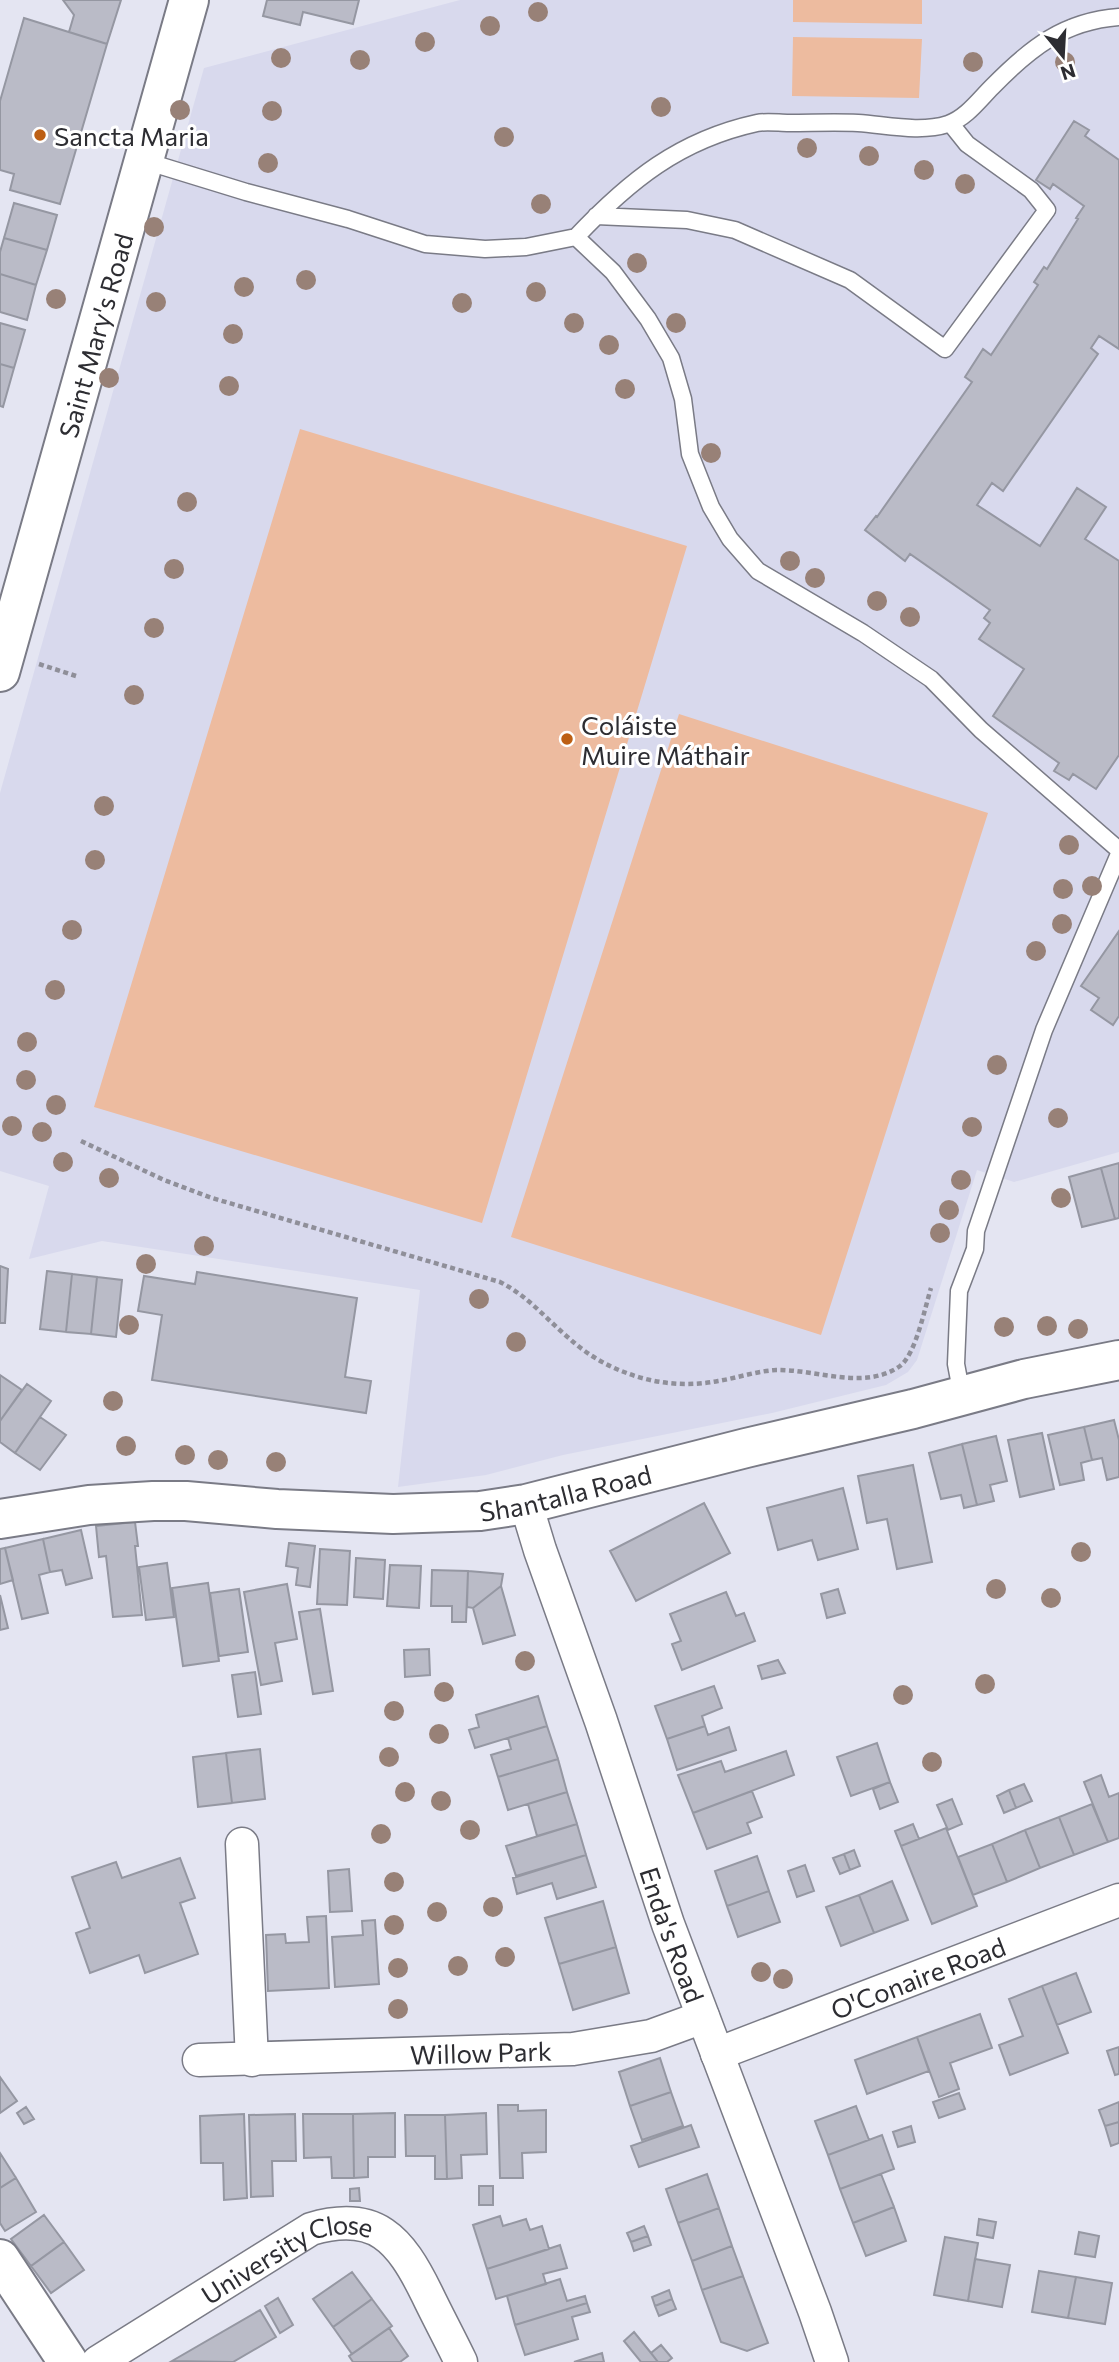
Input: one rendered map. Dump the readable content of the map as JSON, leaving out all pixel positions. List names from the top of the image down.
{
  "streets": {
    "street": [
      "Saint Mary's Road",
      "Shantalla Road",
      "Enda's Road",
      "O'Conaire Road",
      "Willow Park",
      "University Close"
    ]
  },
  "crossings": [
    ["Shantalla Road", "Enda's Road"],
    ["Enda's Road", "O'Conaire Road"],
    ["Enda's Road", "Willow Park"]
  ],
  "places": ["Sancta Maria", "Coláiste Muire Máthair"],
  "north": "bottom"
}
